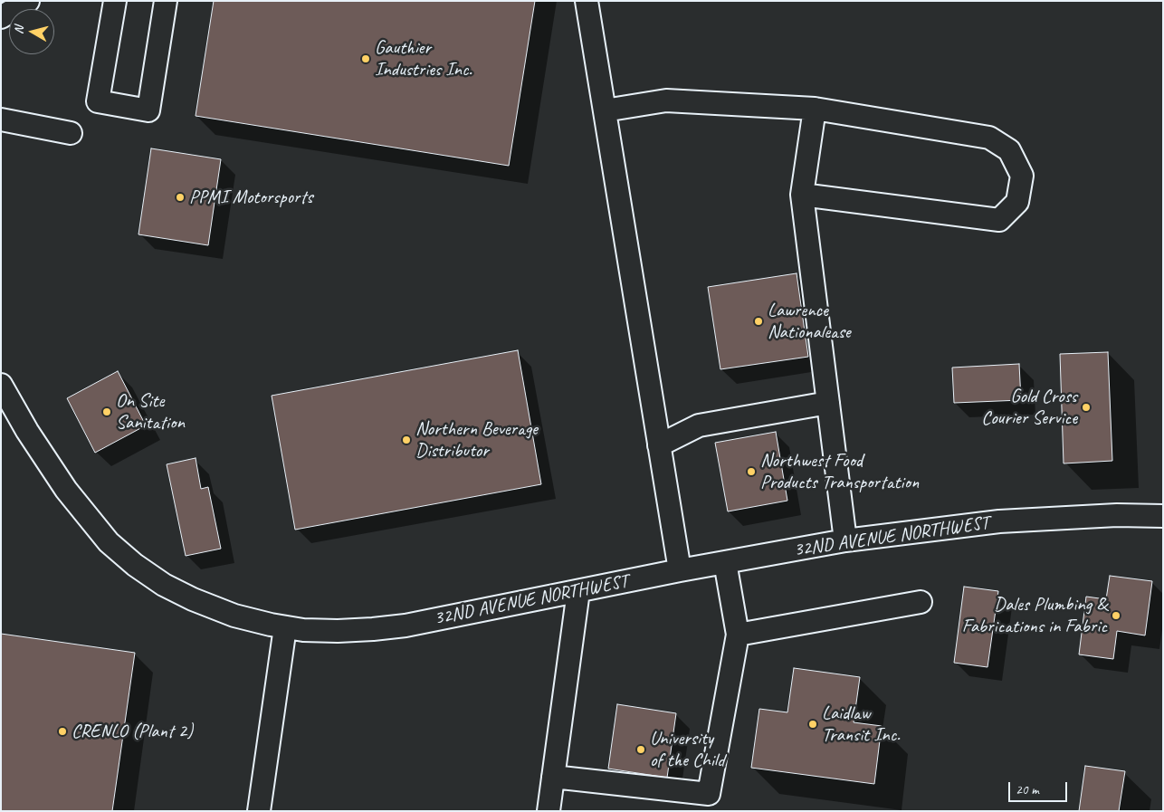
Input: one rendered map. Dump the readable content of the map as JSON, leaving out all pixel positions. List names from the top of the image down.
{
  "streets": {
    "street": ["32ND AVENUE NORTHWEST"]
  },
  "places": [
    "Gauthier Industries Inc.",
    "PPMI Motorsports",
    "Lawrence Nationalease",
    "Gold Cross Courier Service",
    "On Site Sanitation",
    "Northern Beverage Distributor",
    "Northwest Food Products Transportation",
    "Dales Plumbing & Fabrications in Fabric",
    "Laidlaw Transit Inc.",
    "CRENLO (Plant 2)",
    "University of the Child"
  ],
  "scale_bar": "20 m",
  "north": "left"
}
